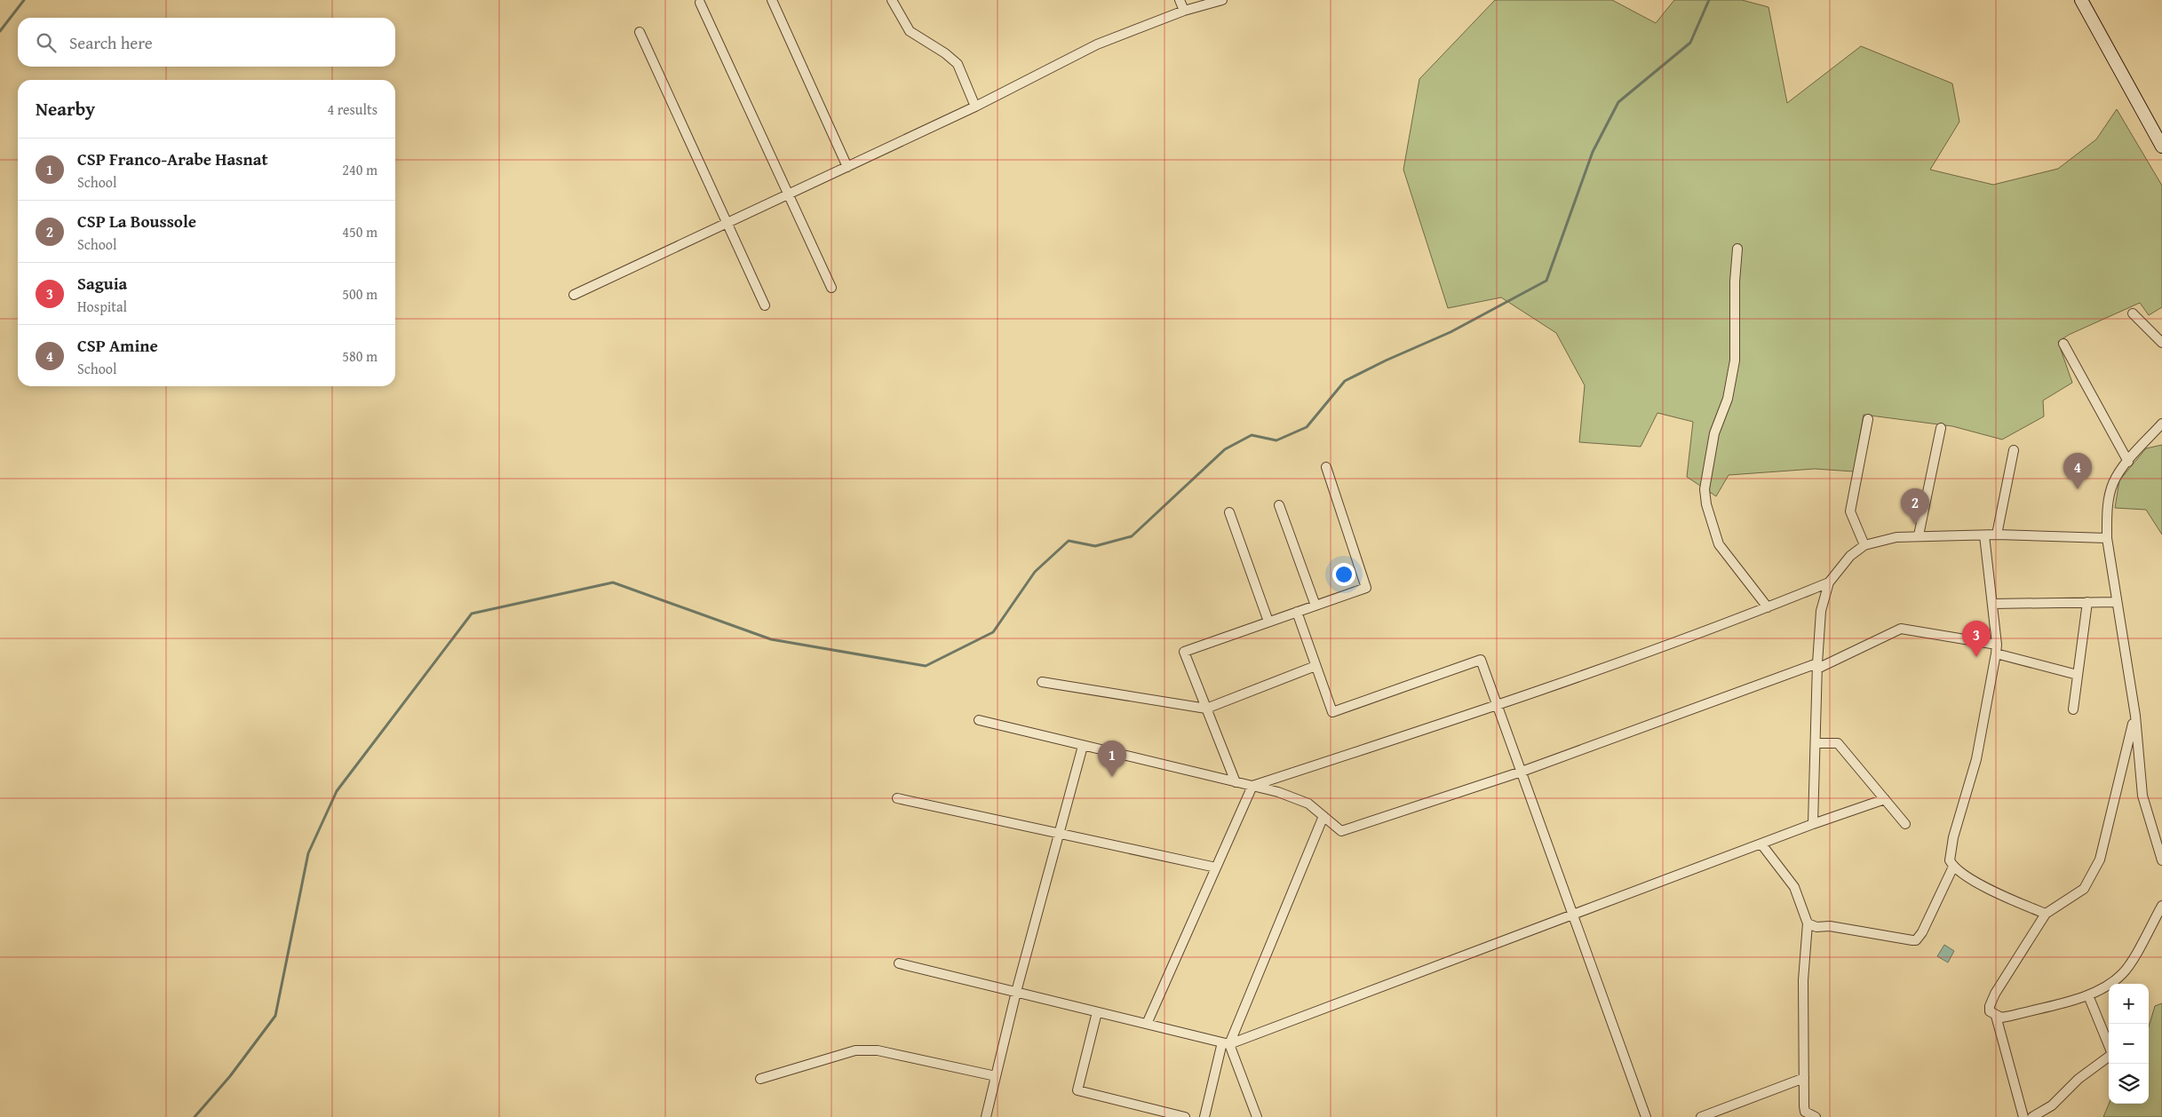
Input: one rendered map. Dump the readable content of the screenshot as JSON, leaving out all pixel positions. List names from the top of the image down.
{
  "page": {
    "search": "Search here",
    "heading": ["Nearby", "4 results"],
    "list": [
      {
        "mark": "1",
        "name": "CSP Franco-Arabe Hasnat",
        "note": "School",
        "value": "240 m"
      },
      {
        "mark": "2",
        "name": "CSP La Boussole",
        "note": "School",
        "value": "450 m"
      },
      {
        "mark": "3",
        "name": "Saguia",
        "note": "Hospital",
        "value": "500 m"
      },
      {
        "mark": "4",
        "name": "CSP Amine",
        "note": "School",
        "value": "580 m"
      }
    ],
    "pins": [
      "4",
      "2",
      "3",
      "1"
    ],
    "map_buttons": ["+", "−"]
  }
}
